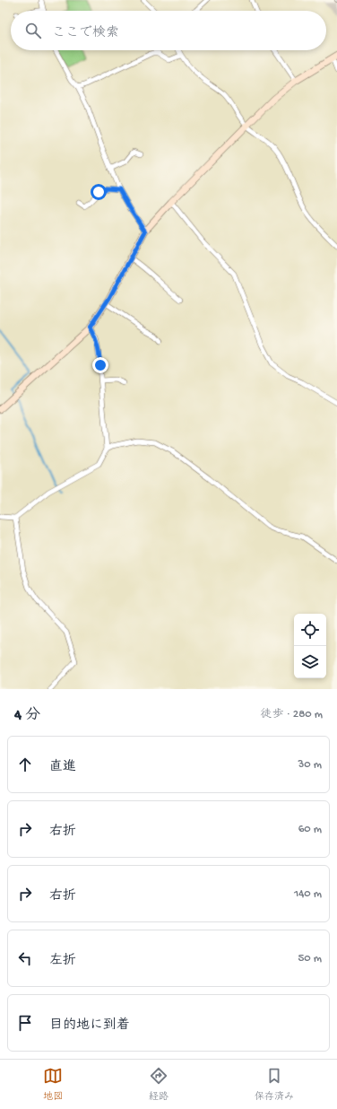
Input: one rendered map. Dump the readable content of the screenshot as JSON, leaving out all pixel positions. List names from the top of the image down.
{
  "page": {
    "search": "ここで検索",
    "heading": ["4 分", "徒歩 · 280 m"],
    "list": [
      ["直進", "30 m"],
      ["右折", "60 m"],
      ["右折", "140 m"],
      ["左折", "50 m"],
      "目的地に到着"
    ],
    "nav": ["地図", "経路", "保存済み"]
  }
}
